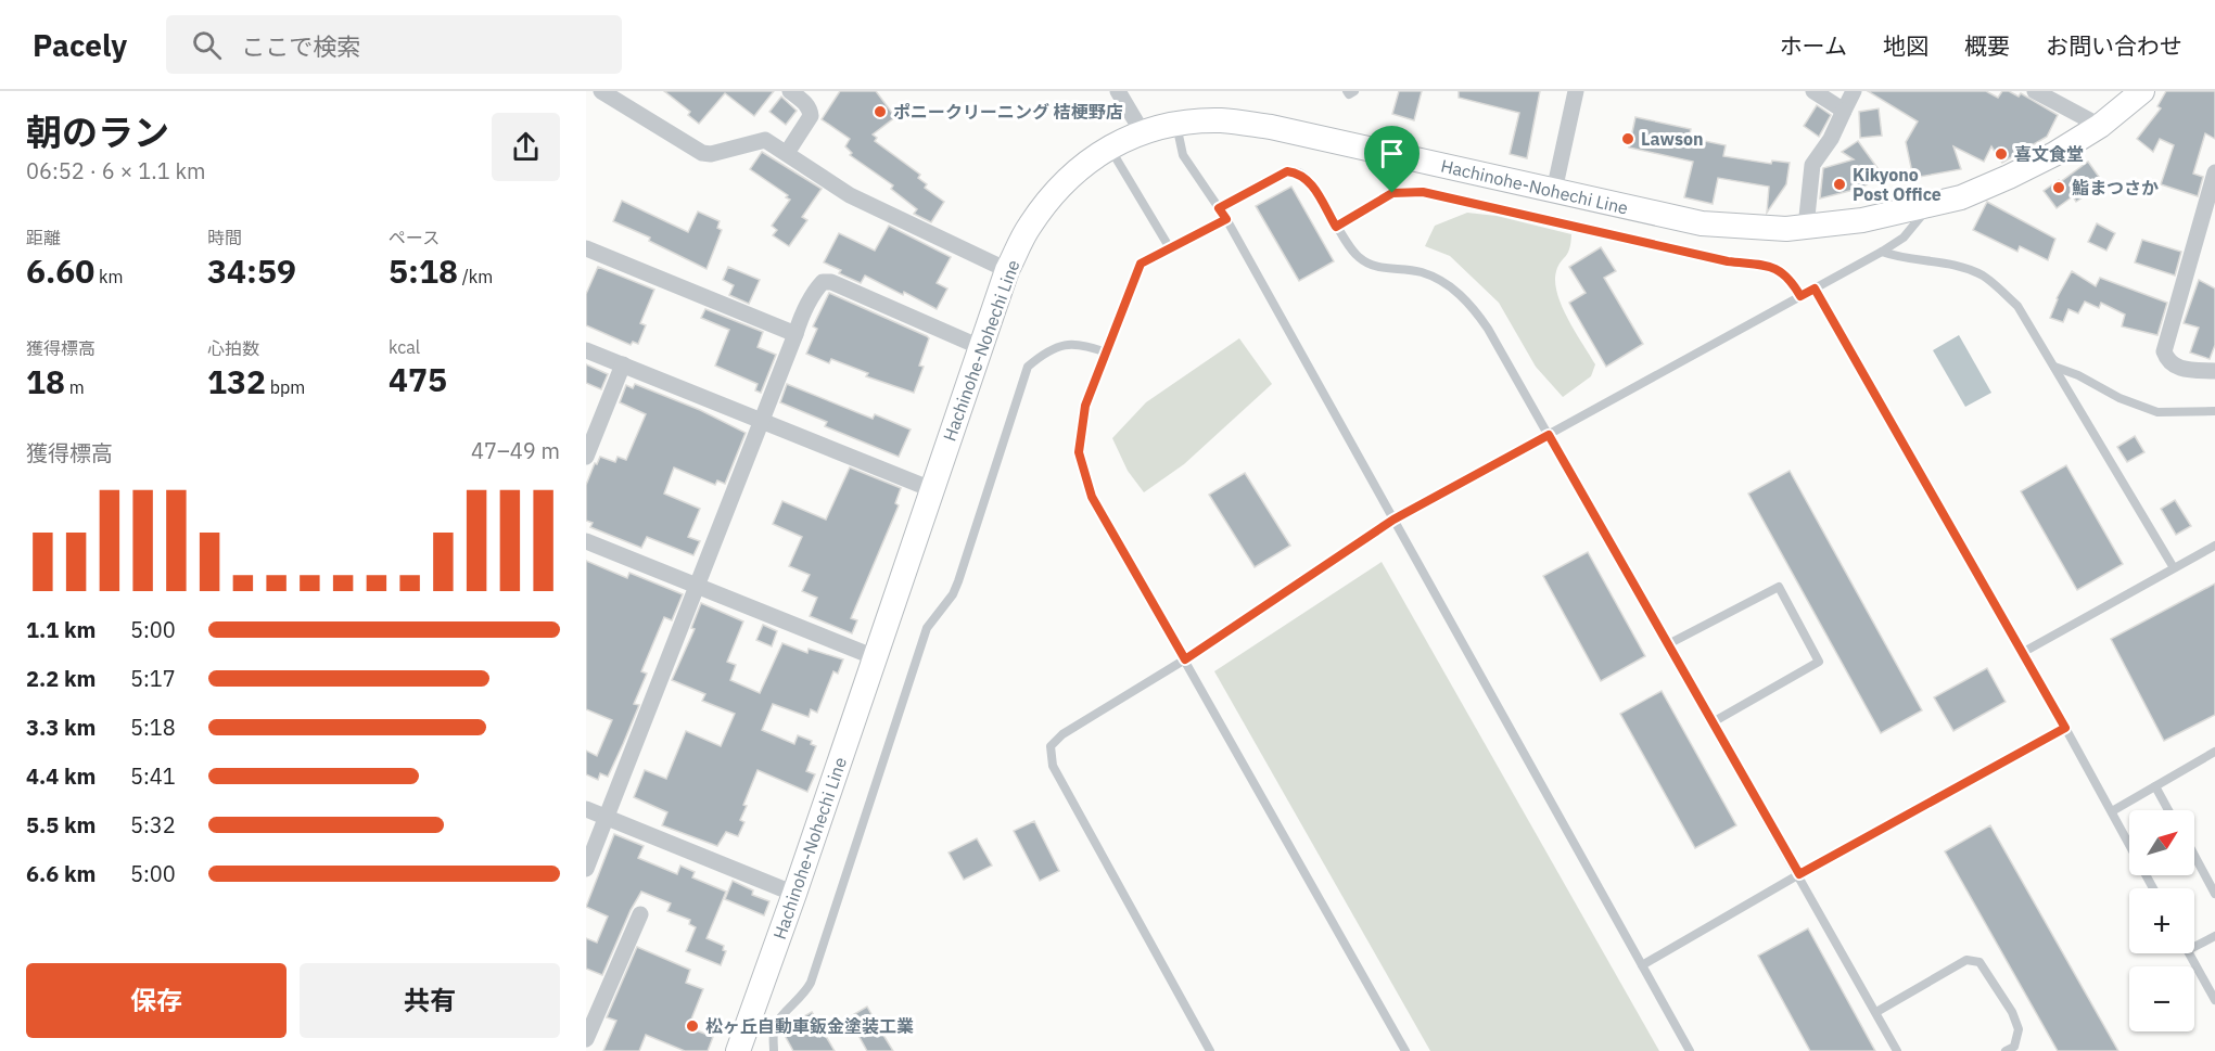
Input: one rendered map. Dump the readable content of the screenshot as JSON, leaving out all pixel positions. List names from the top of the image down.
{
  "streets": {
    "main road": ["Hachinohe-Nohechi Line"]
  },
  "places": [
    "ポニークリーニング 桔梗野店",
    "Lawson",
    "喜文食堂",
    "Kikyono Post Office",
    "鮨まつさか",
    "松ヶ丘自動車鈑金塗装工業"
  ],
  "north": "top right",
  "page": {
    "header": "Pacely",
    "search": "ここで検索",
    "nav": [
      "ホーム",
      "地図",
      "概要",
      "お問い合わせ"
    ],
    "heading": ["朝のラン", "06:52 · 6 × 1.1 km"],
    "stats": [
      ["距離", "6.60 km"],
      ["時間", "34:59"],
      ["ペース", "5:18 /km"],
      ["獲得標高", "18 m"],
      ["心拍数", "132 bpm"],
      ["kcal", "475"]
    ],
    "chart": ["獲得標高", "47–49 m"],
    "list": [
      {
        "name": "1.1 km",
        "note": "5:00"
      },
      {
        "name": "2.2 km",
        "note": "5:17"
      },
      {
        "name": "3.3 km",
        "note": "5:18"
      },
      {
        "name": "4.4 km",
        "note": "5:41"
      },
      {
        "name": "5.5 km",
        "note": "5:32"
      },
      {
        "name": "6.6 km",
        "note": "5:00"
      }
    ],
    "map_buttons": ["+", "−"],
    "buttons": ["保存", "共有"]
  }
}
